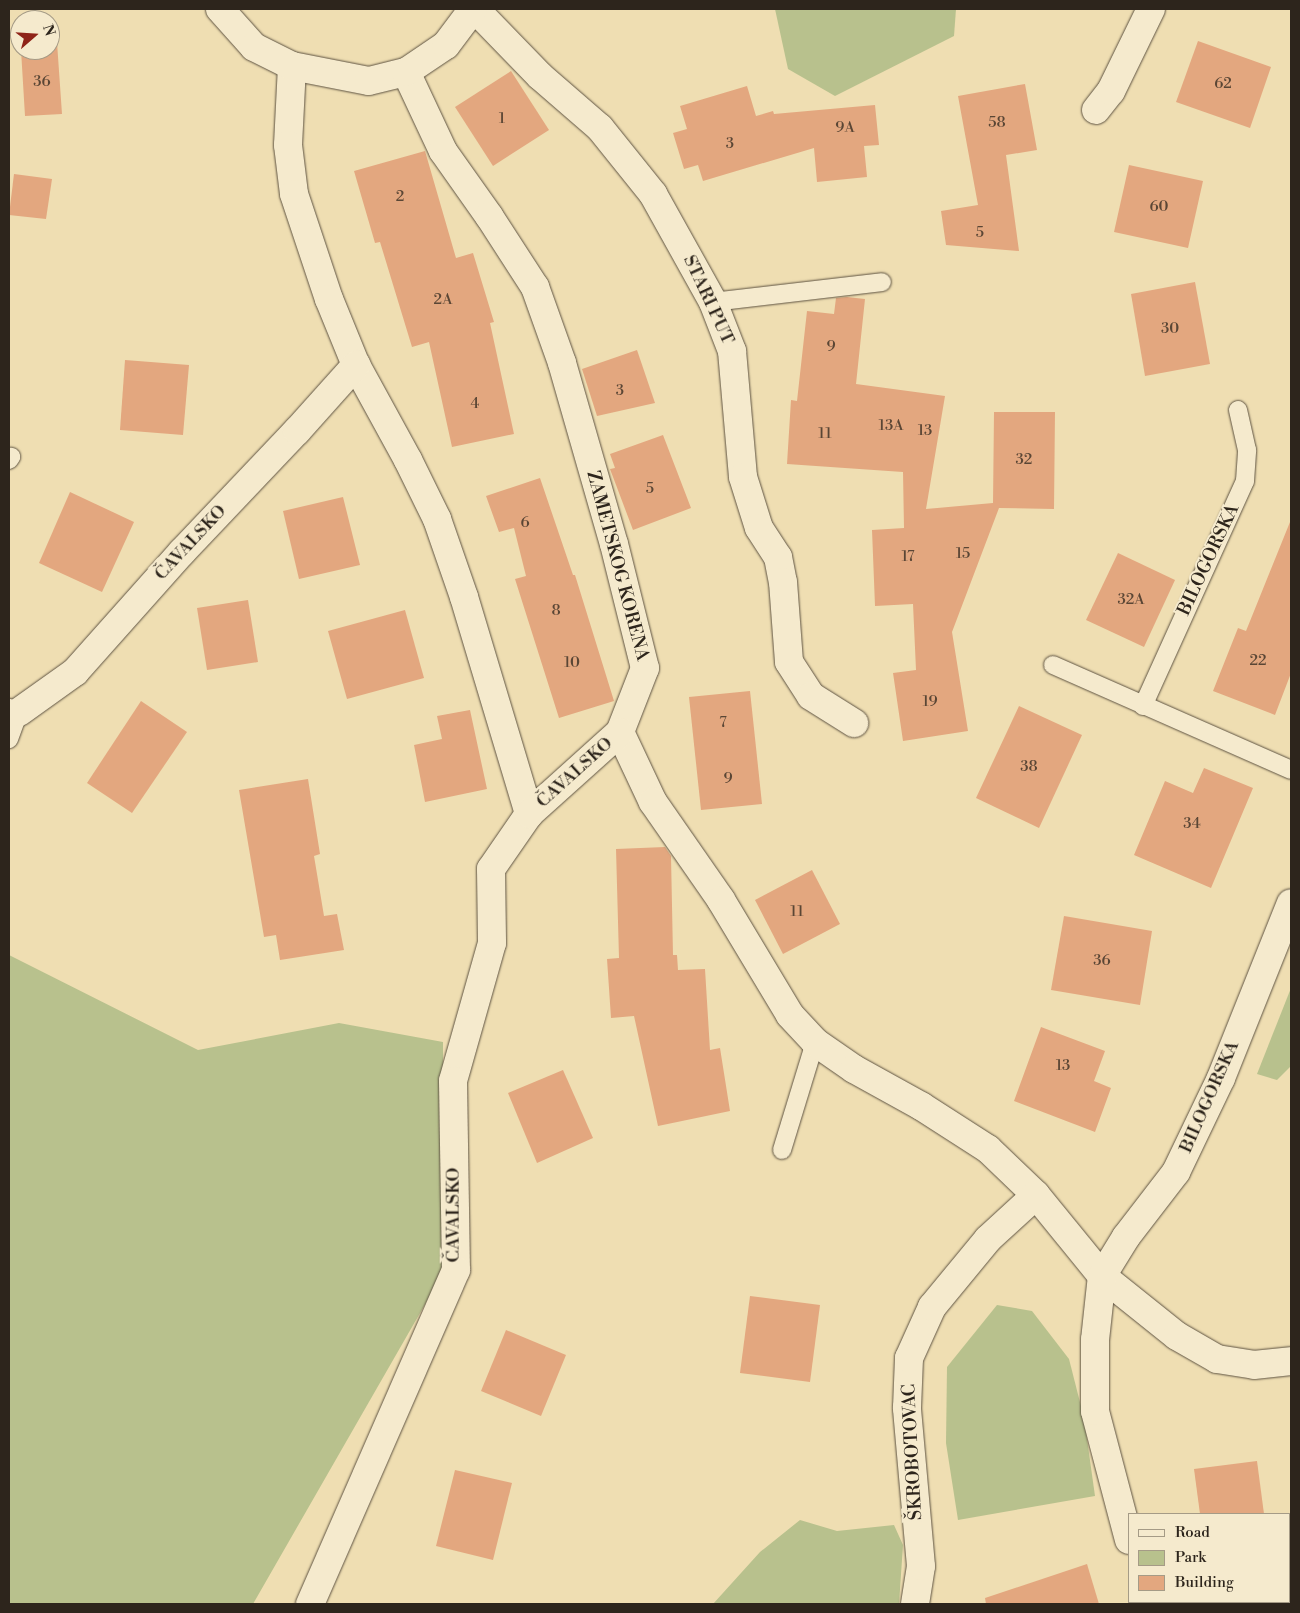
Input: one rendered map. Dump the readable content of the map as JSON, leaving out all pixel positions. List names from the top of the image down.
{
  "streets": {
    "street": [
      "STARI PUT",
      "ČAVALSKO",
      "BILOGORSKA",
      "ZAMETSKOG KORENA",
      "ŠKROBOTOVAC"
    ]
  },
  "crossings": [
    ["ČAVALSKO", "ZAMETSKOG KORENA"]
  ],
  "house_numbers": [
    "36",
    "62",
    "1",
    "58",
    "9A",
    "3",
    "2",
    "60",
    "5",
    "2A",
    "30",
    "9",
    "3",
    "4",
    "13A",
    "13",
    "11",
    "32",
    "5",
    "6",
    "15",
    "17",
    "32A",
    "8",
    "22",
    "10",
    "19",
    "7",
    "38",
    "9",
    "34",
    "11",
    "36",
    "13"
  ],
  "legend": ["Road", "Park", "Building"],
  "north": "right"
}
